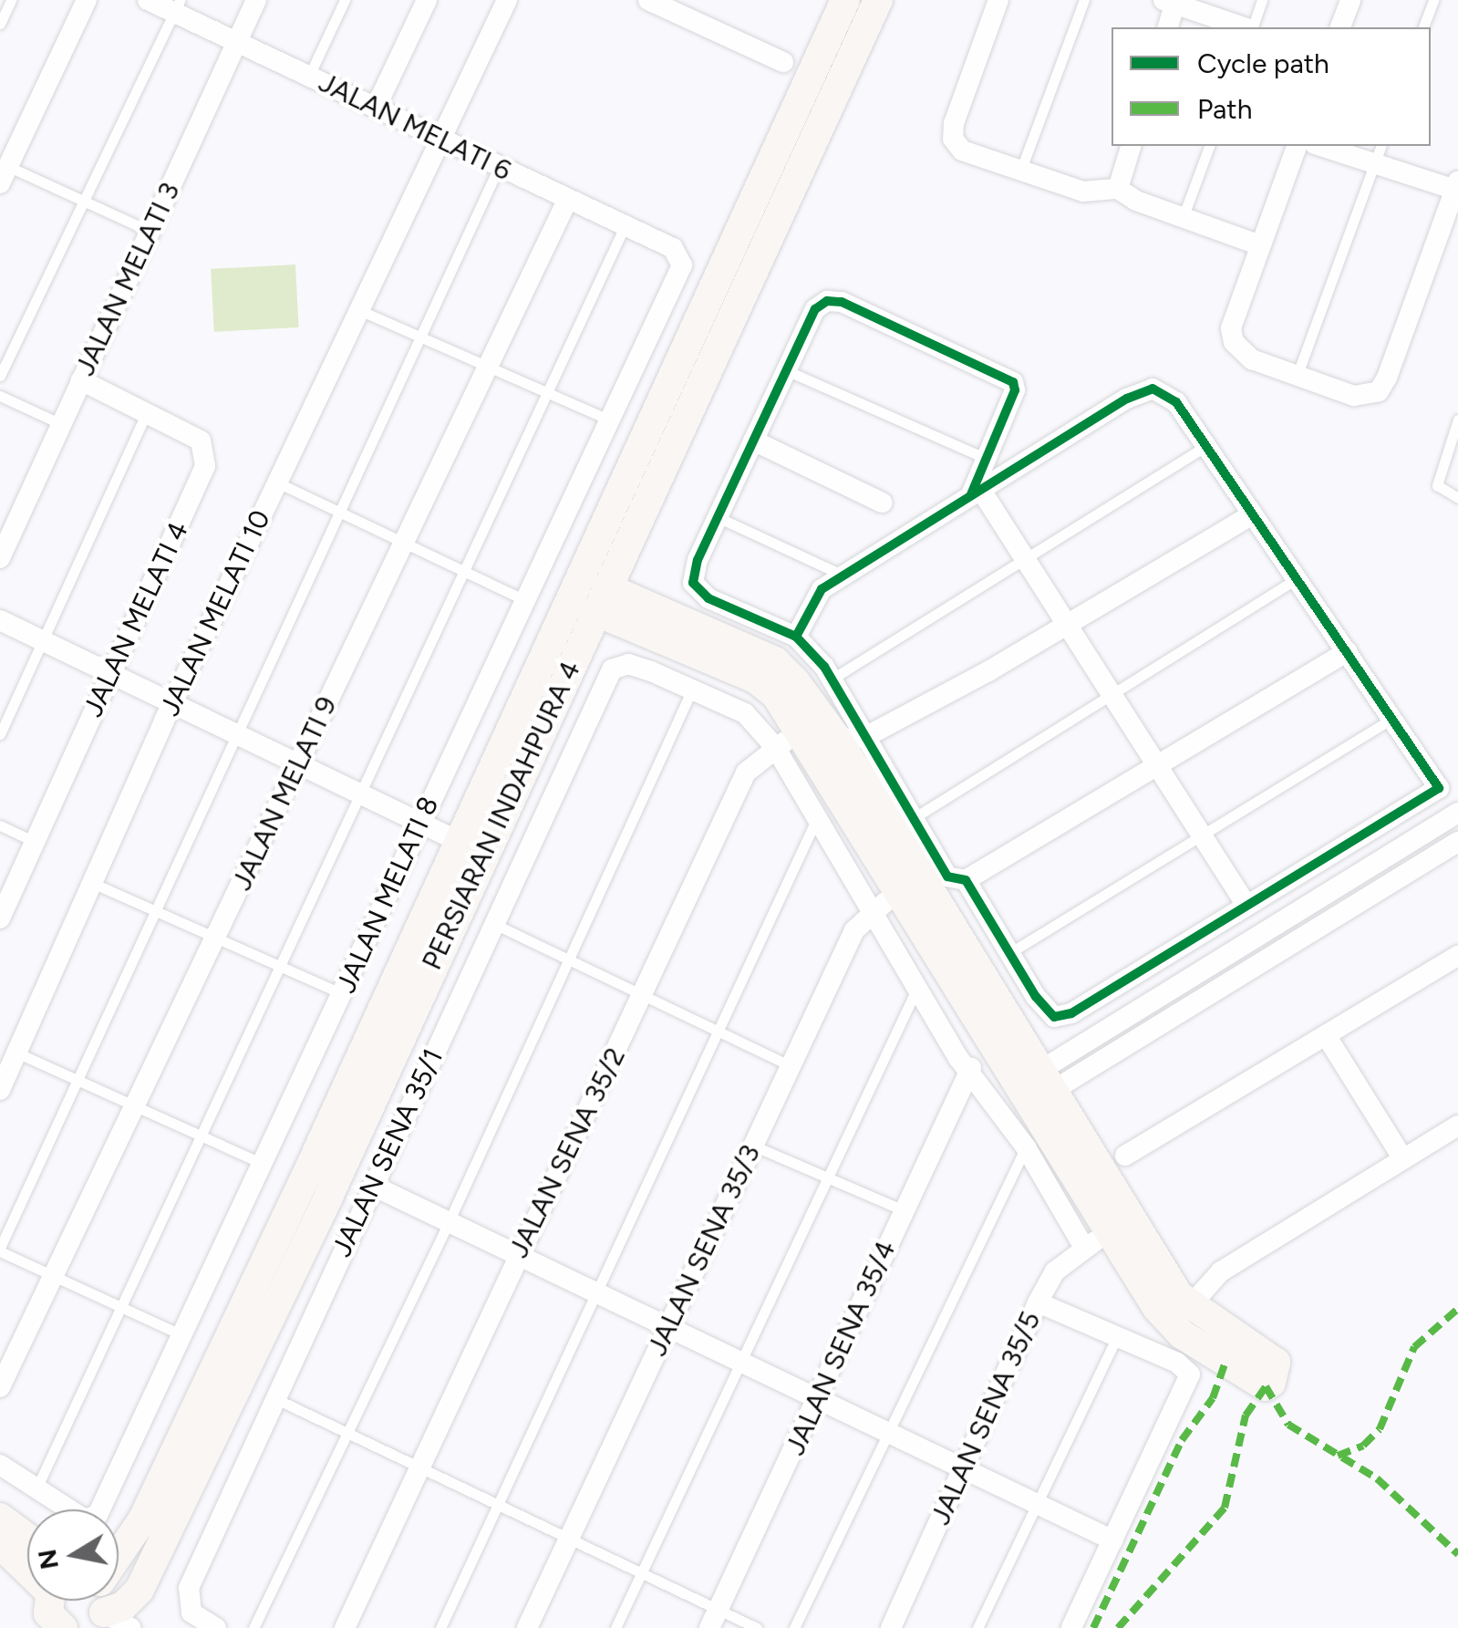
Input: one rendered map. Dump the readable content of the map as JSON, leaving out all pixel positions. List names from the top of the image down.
{
  "streets": {
    "street": [
      "JALAN MELATI 6",
      "JALAN MELATI 3",
      "JALAN MELATI 10",
      "JALAN MELATI 4",
      "JALAN MELATI 9",
      "PERSIARAN INDAHPURA 4",
      "JALAN MELATI 8",
      "JALAN SENA 35/1",
      "JALAN SENA 35/2",
      "JALAN SENA 35/3",
      "JALAN SENA 35/4",
      "JALAN SENA 35/5"
    ]
  },
  "crossings": [
    ["JALAN MELATI 6", "JALAN MELATI 3"],
    ["JALAN MELATI 6", "JALAN MELATI 10"],
    ["JALAN MELATI 6", "JALAN MELATI 9"],
    ["JALAN MELATI 6", "JALAN MELATI 8"],
    ["JALAN MELATI 3", "JALAN MELATI 4"]
  ],
  "legend": ["Cycle path", "Path"],
  "north": "left"
}
